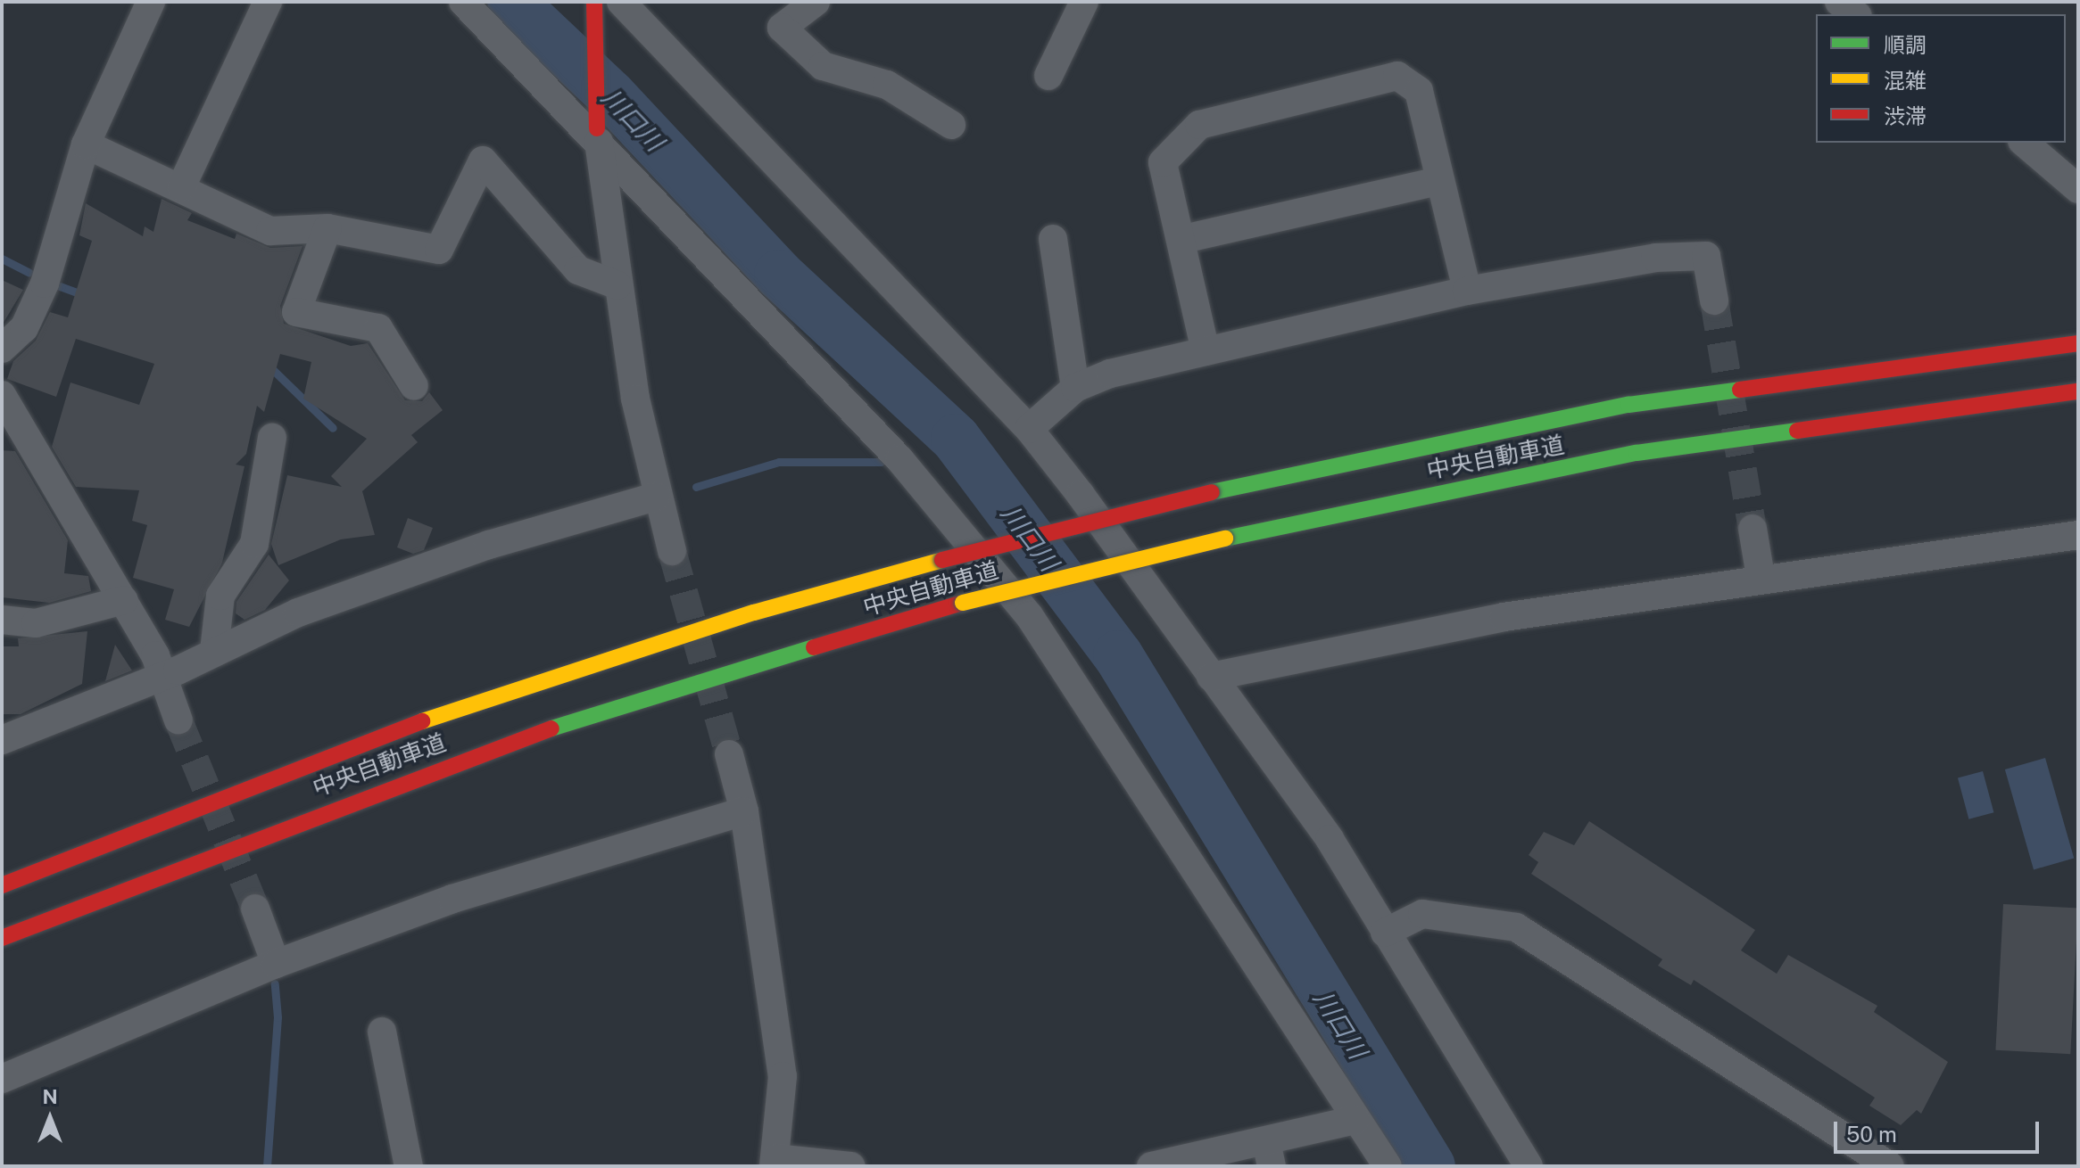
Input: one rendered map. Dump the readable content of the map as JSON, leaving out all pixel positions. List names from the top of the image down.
{
  "streets": {
    "main road": ["中央自動車道"]
  },
  "water": ["川口川"],
  "legend": ["順調", "混雑", "渋滞"],
  "scale_bar": "50 m",
  "north": "top"
}
